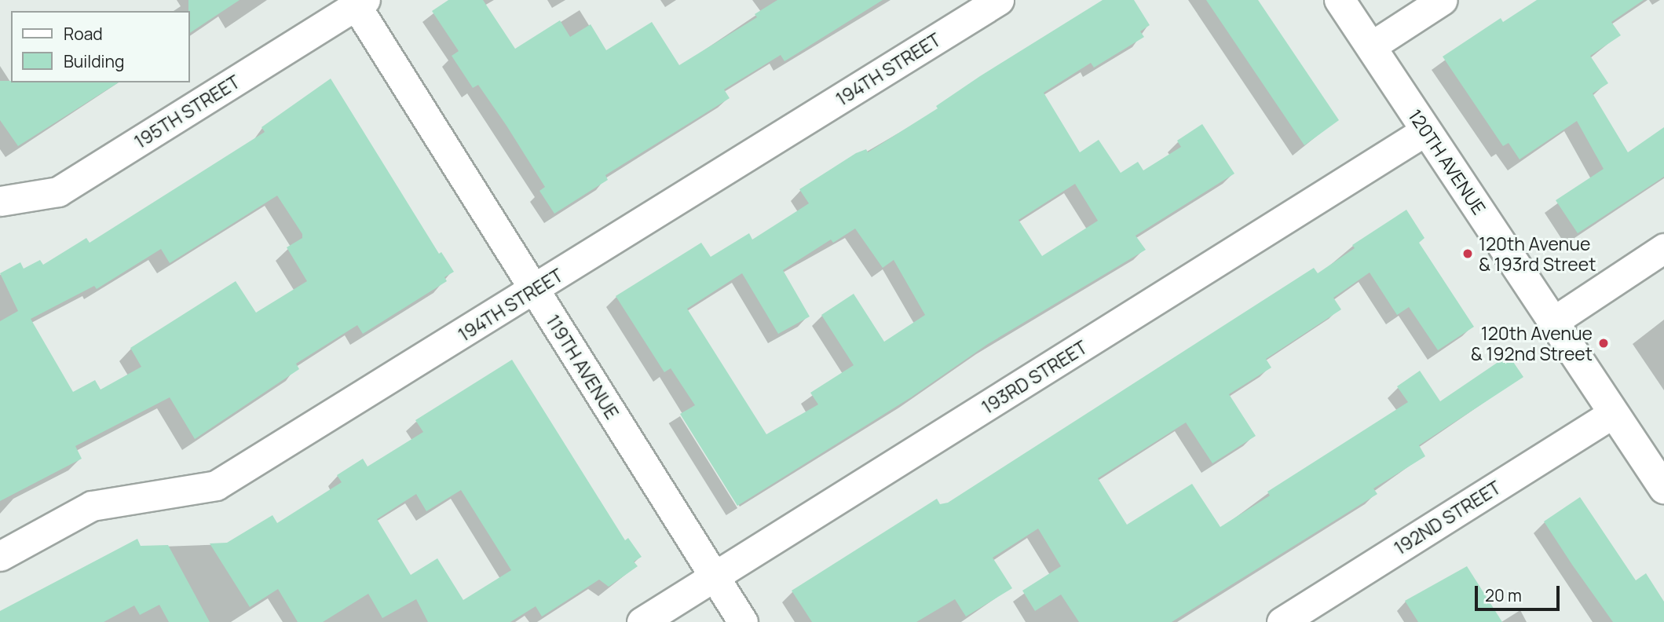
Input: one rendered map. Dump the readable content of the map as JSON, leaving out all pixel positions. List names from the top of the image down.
{
  "streets": {
    "street": [
      "194TH STREET",
      "195TH STREET",
      "120TH AVENUE",
      "119TH AVENUE",
      "193RD STREET",
      "192ND STREET"
    ]
  },
  "crossings": [
    ["194TH STREET", "119TH AVENUE"],
    ["195TH STREET", "119TH AVENUE"],
    ["120TH AVENUE", "193RD STREET"],
    ["120TH AVENUE", "192ND STREET"],
    ["119TH AVENUE", "193RD STREET"]
  ],
  "places": ["120th Avenue & 193rd Street", "120th Avenue & 192nd Street"],
  "legend": ["Road", "Building"],
  "scale_bar": "20 m"
}
